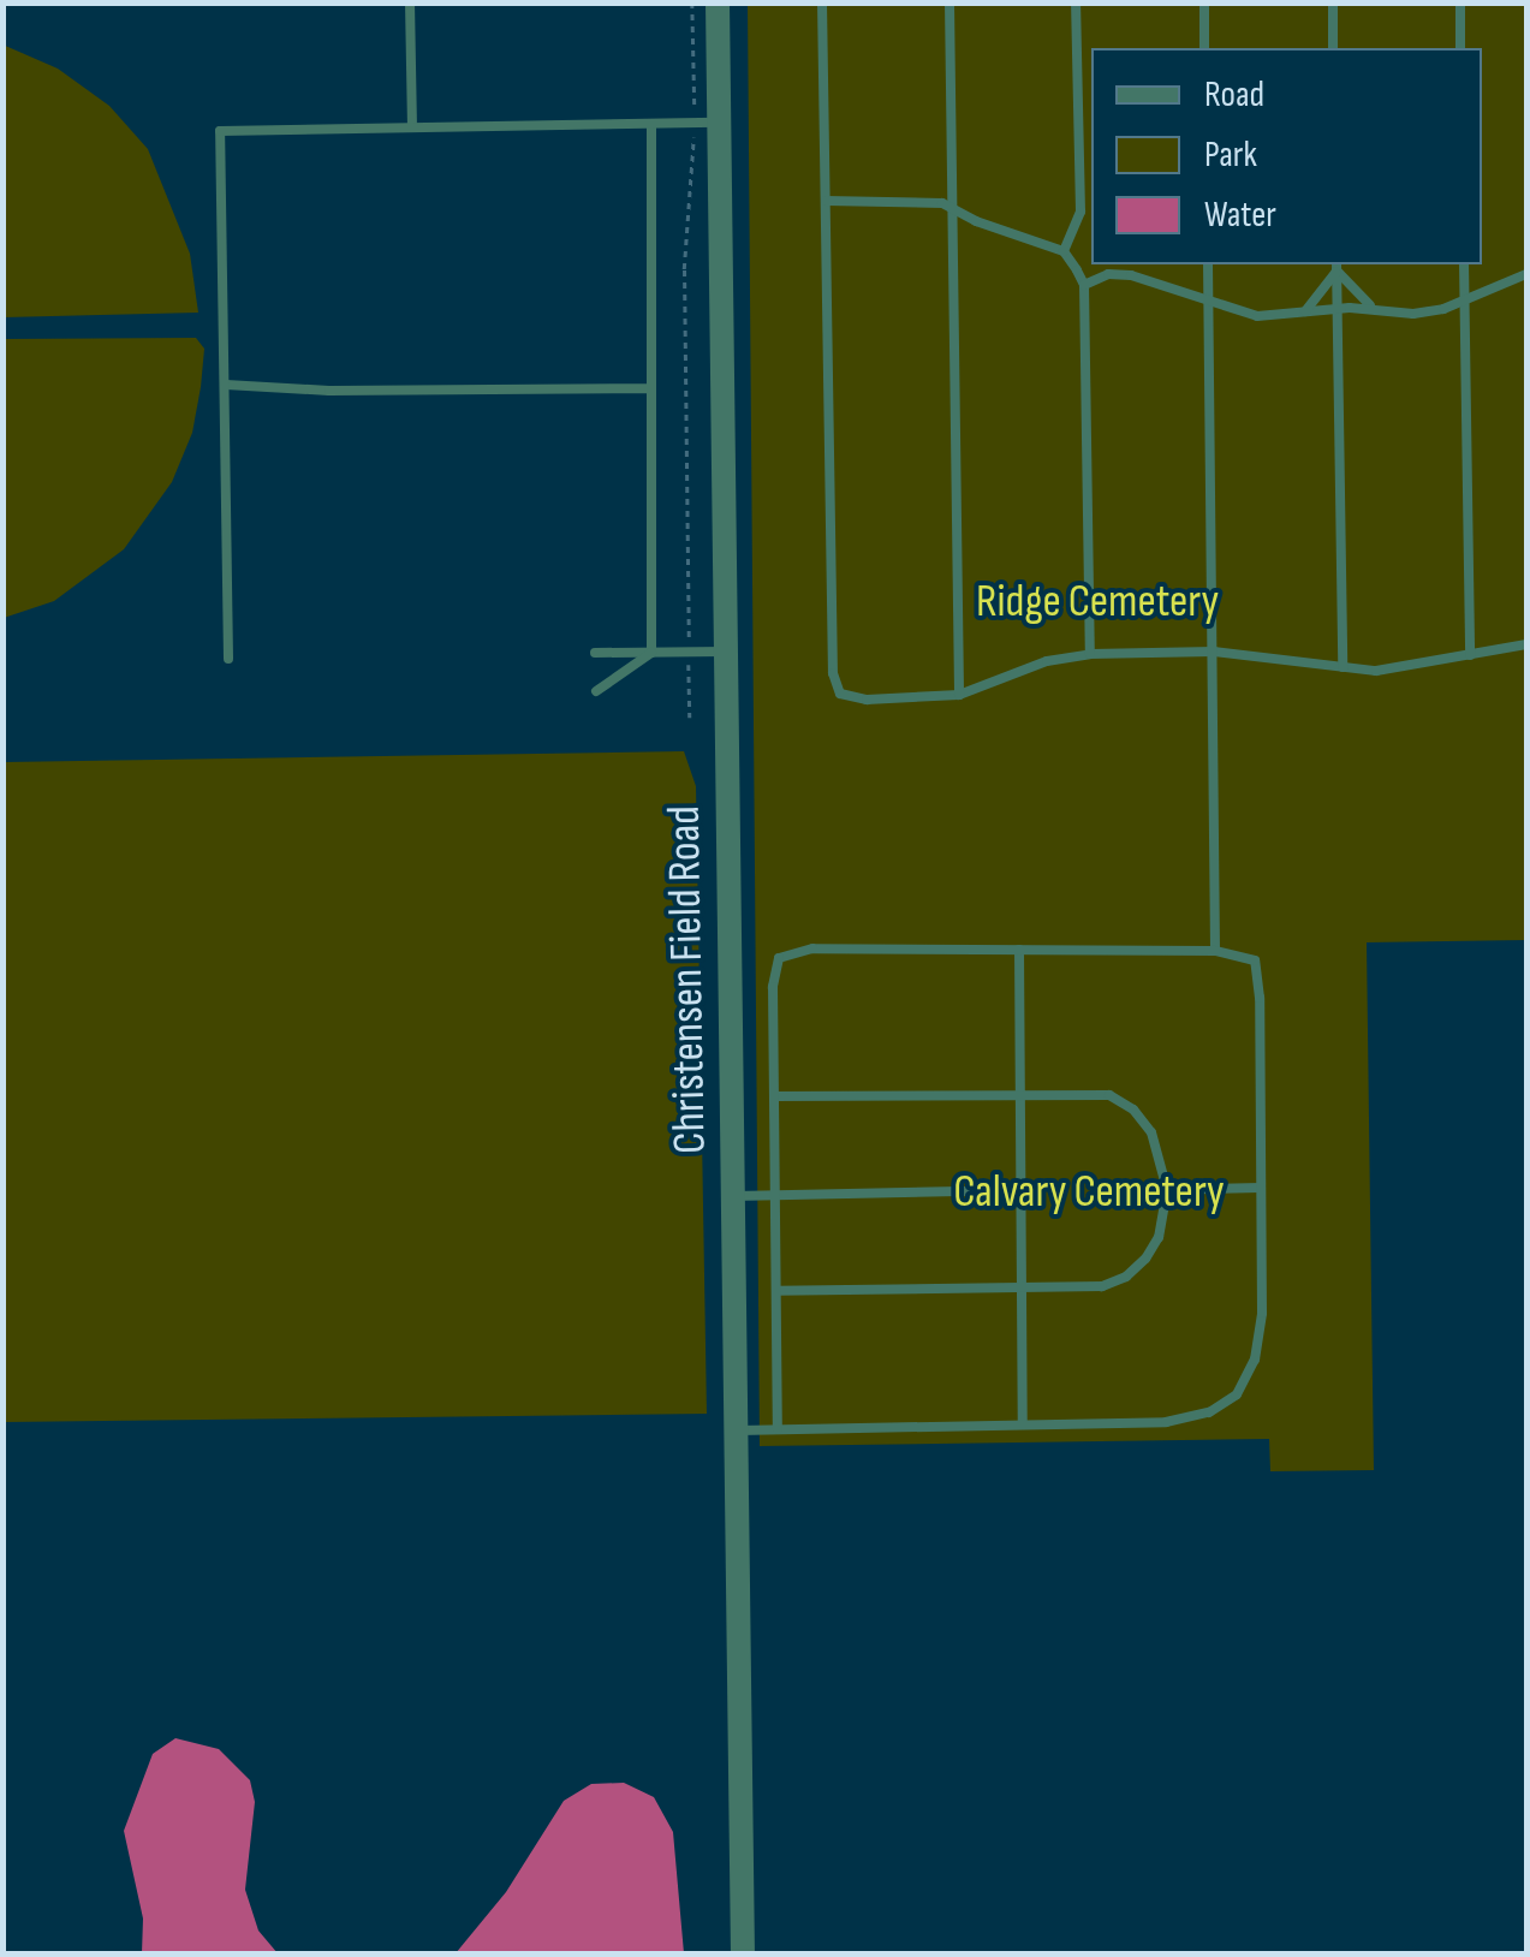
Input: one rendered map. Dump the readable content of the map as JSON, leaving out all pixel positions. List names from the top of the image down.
{
  "streets": {
    "street": ["Christensen Field Road"]
  },
  "parks": ["Ridge Cemetery", "Calvary Cemetery"],
  "legend": ["Road", "Park", "Water"]
}
